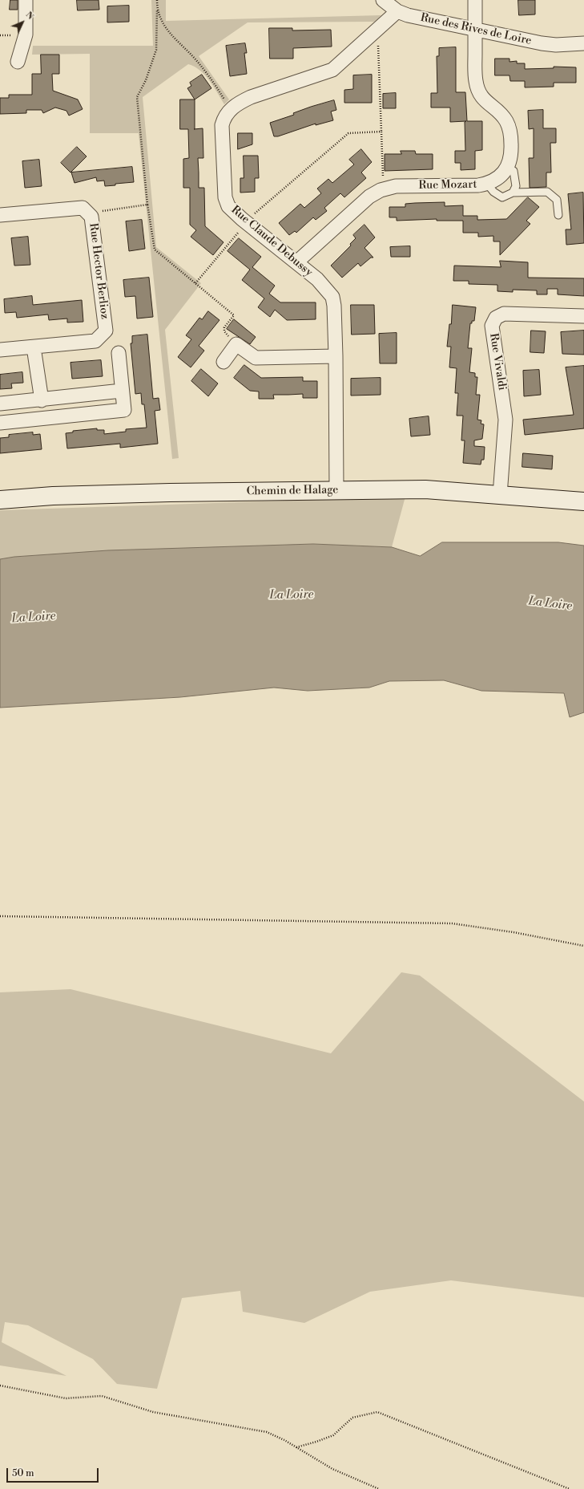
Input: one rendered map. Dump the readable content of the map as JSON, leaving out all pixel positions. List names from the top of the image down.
{
  "streets": {
    "main road": ["Chemin de Halage"],
    "street": [
      "Rue des Rives de Loire",
      "Rue Mozart",
      "Rue Claude Debussy",
      "Rue Hector Berlioz",
      "Rue Vivaldi"
    ]
  },
  "crossings": [
    ["Rue des Rives de Loire", "Rue Mozart"],
    ["Rue Mozart", "Rue Claude Debussy"],
    ["Rue Claude Debussy", "Chemin de Halage"],
    ["Rue Vivaldi", "Chemin de Halage"]
  ],
  "water": ["La Loire"],
  "scale_bar": "50 m",
  "north": "top right"
}
